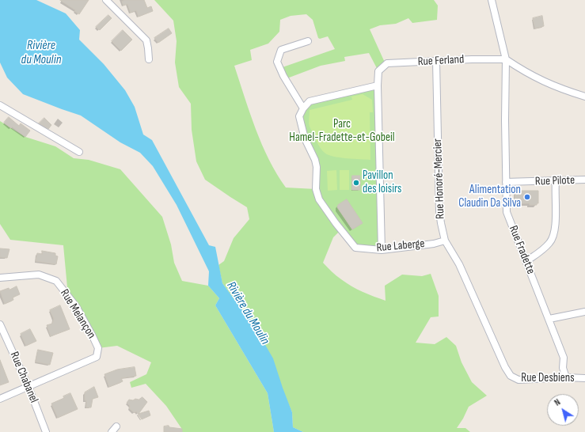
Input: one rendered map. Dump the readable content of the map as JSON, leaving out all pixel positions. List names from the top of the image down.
{
  "streets": {
    "street": [
      "Rue Ferland",
      "Rue Honoré-Mercier",
      "Rue Pilote",
      "Rue Laberge",
      "Rue Fradette",
      "Rue Melançon",
      "Rue Chabanel",
      "Rue Desbiens"
    ]
  },
  "crossings": [
    ["Rue Ferland", "Rue Honoré-Mercier"],
    ["Rue Ferland", "Rue Fradette"],
    ["Rue Honoré-Mercier", "Rue Laberge"],
    ["Rue Honoré-Mercier", "Rue Desbiens"],
    ["Rue Pilote", "Rue Fradette"],
    ["Rue Fradette", "Rue Desbiens"],
    ["Rue Melançon", "Rue Chabanel"]
  ],
  "water": ["Rivière du Moulin"],
  "parks": ["Parc Hamel-Fradette-et-Gobeil"],
  "places": ["Pavillon des loisirs", "Alimentation Claudin Da Silva"],
  "north": "top left"
}
